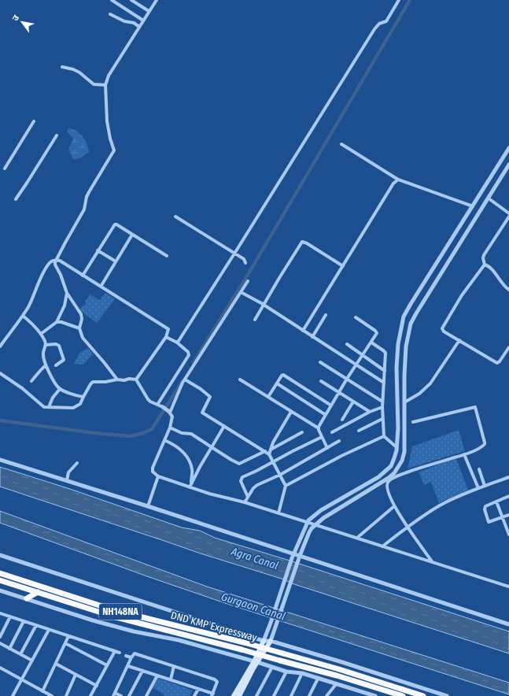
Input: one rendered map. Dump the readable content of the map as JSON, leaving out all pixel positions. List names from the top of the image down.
{
  "streets": {
    "highway": ["NH148NA", "DND KMP Expressway"]
  },
  "water": ["Agra Canal", "Gurgaon Canal"],
  "north": "top left"
}
